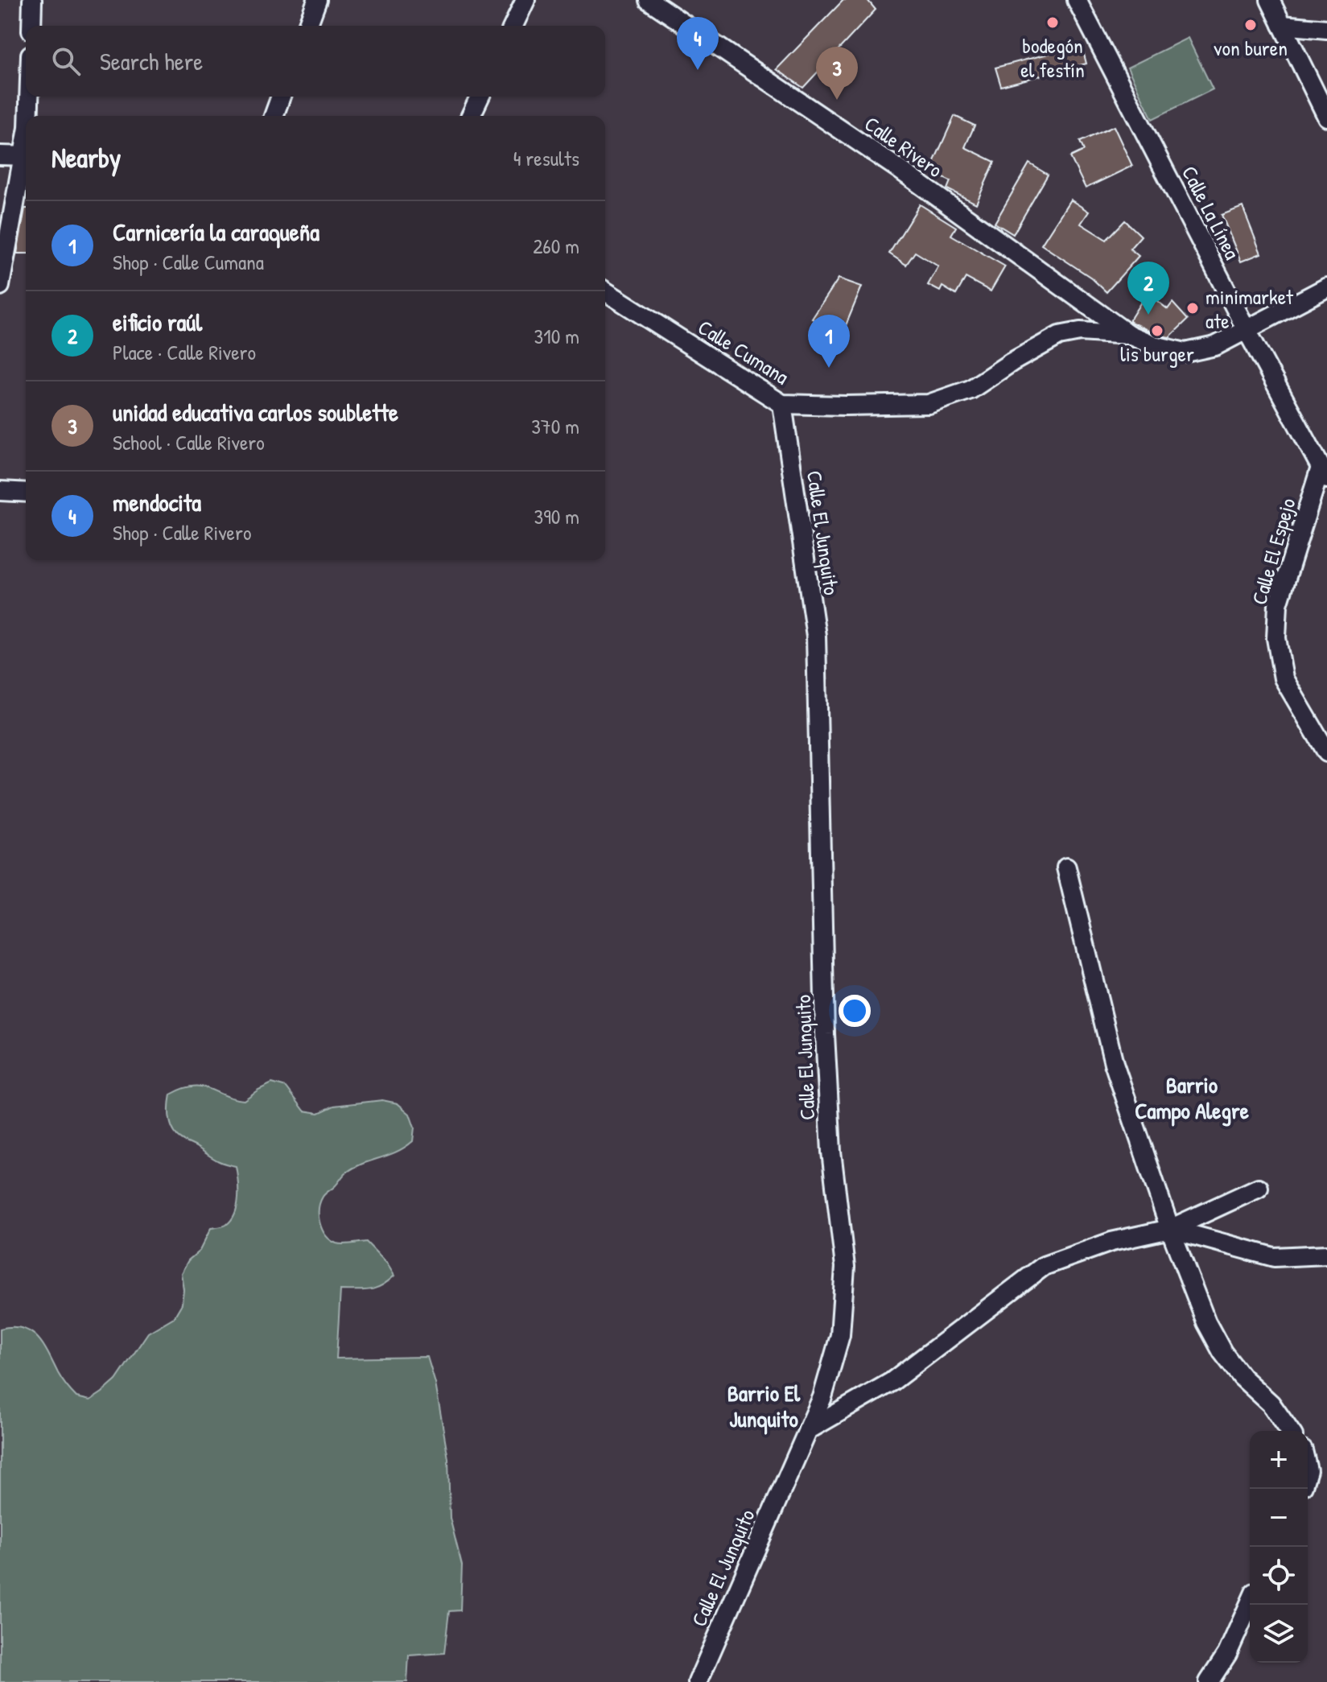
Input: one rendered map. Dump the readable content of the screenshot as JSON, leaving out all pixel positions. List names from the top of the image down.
{
  "streets": {
    "street": [
      "Calle Rivero",
      "Calle La Línea",
      "Calle Cumana",
      "Calle El Junquito",
      "Calle El Espejo"
    ]
  },
  "crossings": [
    ["Calle Rivero", "Calle Cumana"],
    ["Calle La Línea", "Calle El Espejo"],
    ["Calle Cumana", "Calle El Junquito"]
  ],
  "districts": ["Barrio Campo Alegre", "Barrio El Junquito"],
  "places": [
    "bodegón el festín",
    "von buren",
    "minimarket ate",
    "lis burger"
  ],
  "page": {
    "pins": [
      "4",
      "3",
      "2",
      "1"
    ],
    "search": "Search here",
    "heading": ["Nearby", "4 results"],
    "list": [
      {
        "mark": "1",
        "name": "Carnicería la caraqueña",
        "note": "Shop · Calle Cumana",
        "value": "260 m"
      },
      {
        "mark": "2",
        "name": "eificio raúl",
        "note": "Place · Calle Rivero",
        "value": "310 m"
      },
      {
        "mark": "3",
        "name": "unidad educativa carlos soublette",
        "note": "School · Calle Rivero",
        "value": "370 m"
      },
      {
        "mark": "4",
        "name": "mendocita",
        "note": "Shop · Calle Rivero",
        "value": "390 m"
      }
    ],
    "map_buttons": ["+", "−"]
  }
}
